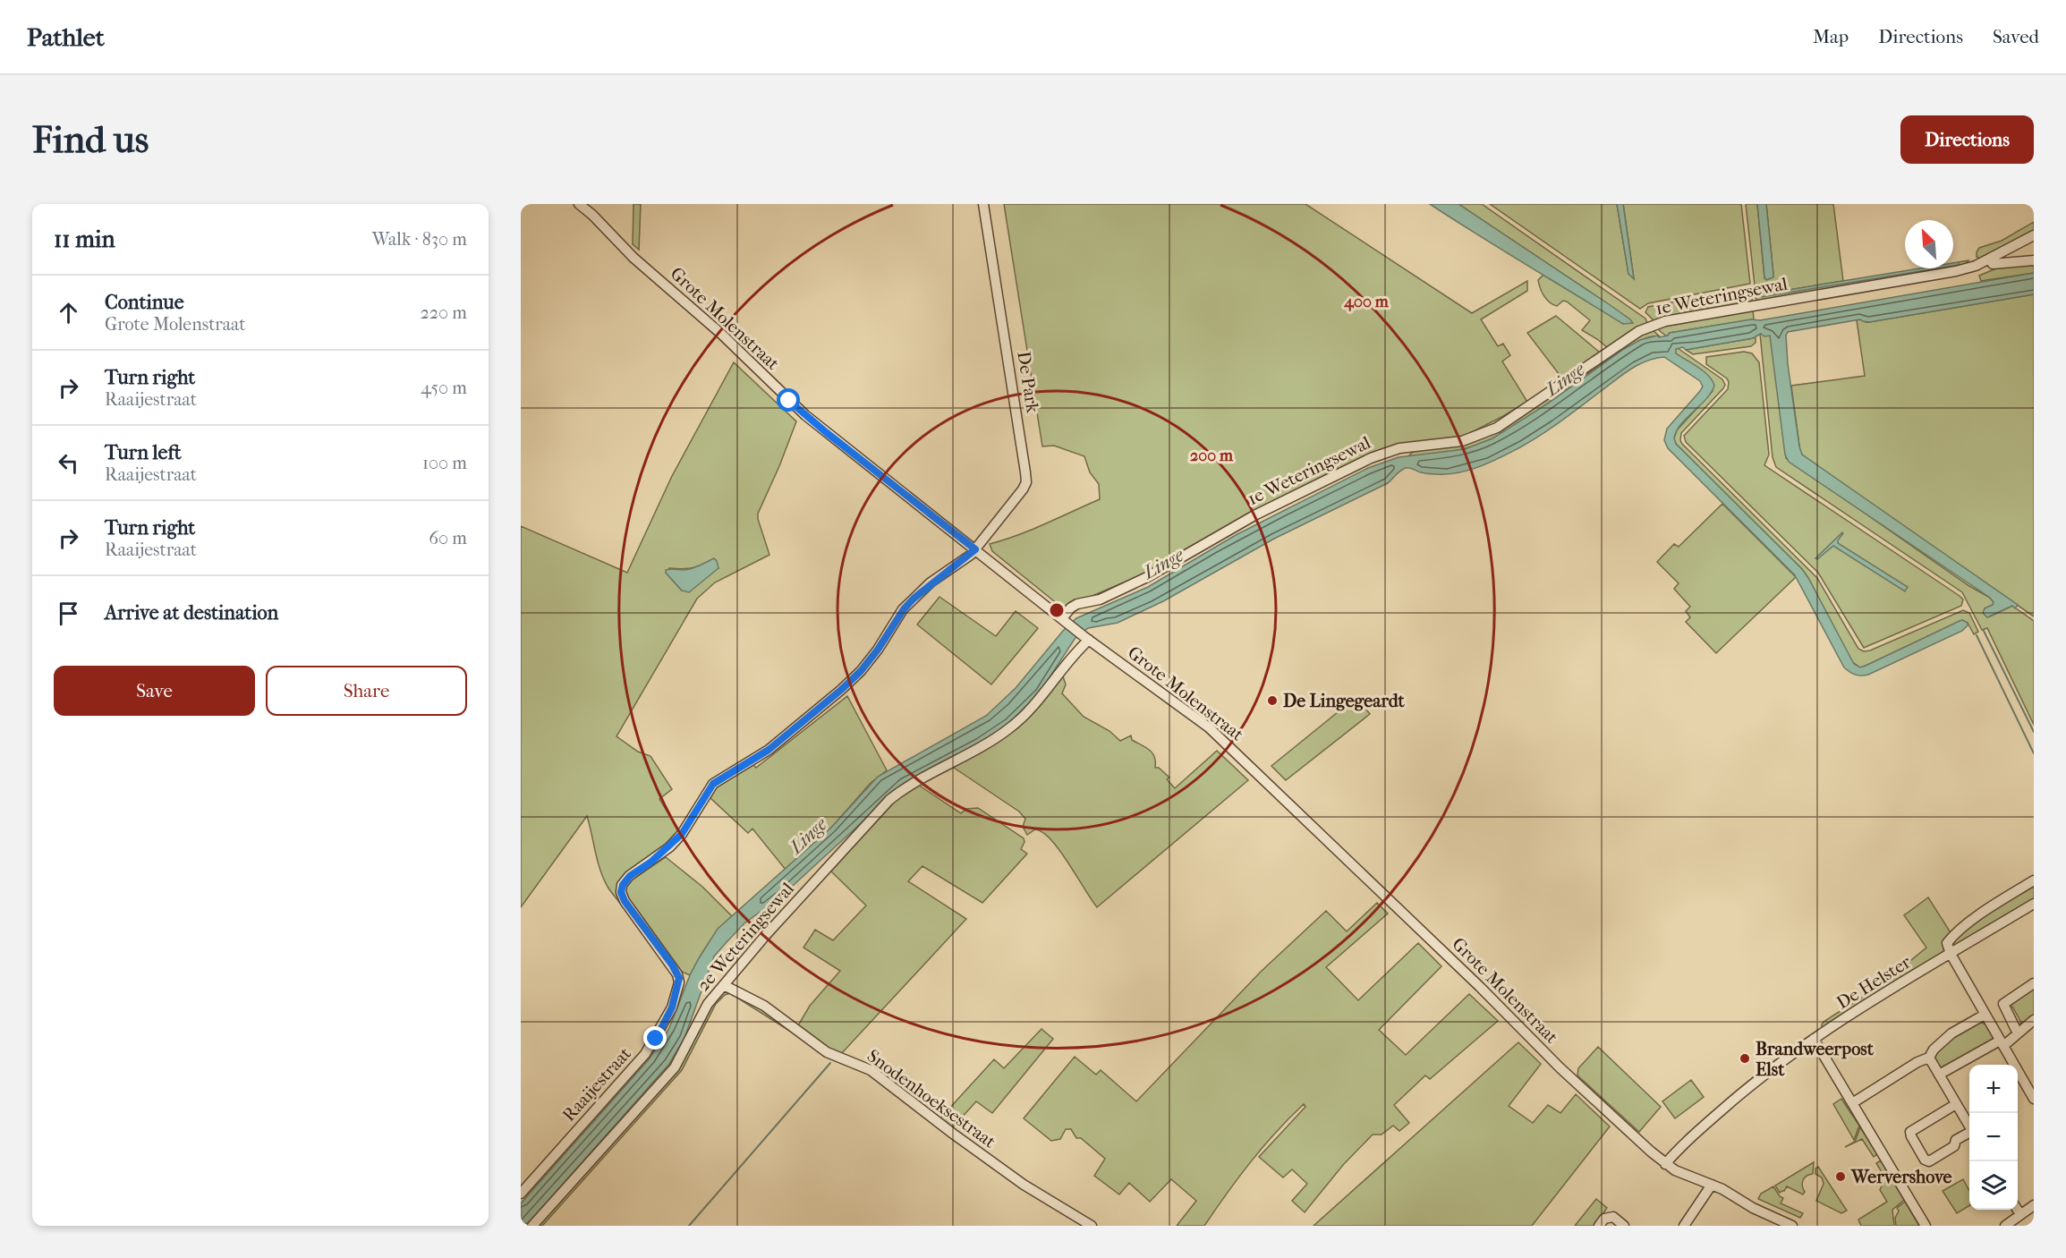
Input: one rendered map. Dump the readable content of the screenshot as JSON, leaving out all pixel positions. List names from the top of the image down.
{
  "streets": {
    "street": [
      "1e Weteringsewal",
      "Grote Molenstraat",
      "De Park",
      "2e Weteringsewal",
      "De Helster",
      "Raaijestraat",
      "Snodenhoeksestraat"
    ]
  },
  "crossings": [
    ["1e Weteringsewal", "Grote Molenstraat"],
    ["Grote Molenstraat", "De Park"],
    ["Grote Molenstraat", "2e Weteringsewal"],
    ["Grote Molenstraat", "De Helster"],
    ["Grote Molenstraat", "Raaijestraat"],
    ["De Park", "Raaijestraat"],
    ["2e Weteringsewal", "Snodenhoeksestraat"]
  ],
  "water": ["Linge"],
  "places": ["De Lingegeardt", "Brandweerpost Elst", "Wervershove"],
  "north": "top left",
  "page": {
    "header": "Pathlet",
    "nav": ["Map", "Directions", "Saved"],
    "buttons": [
      "Directions",
      ["Save", "Share"]
    ],
    "title": "Find us",
    "heading": ["11 min", "Walk · 830 m"],
    "list": [
      ["Continue", "Grote Molenstraat", "220 m"],
      ["Turn right", "Raaijestraat", "450 m"],
      ["Turn left", "Raaijestraat", "100 m"],
      ["Turn right", "Raaijestraat", "60 m"],
      "Arrive at destination"
    ],
    "map_buttons": ["+", "−"]
  },
  "rings": ["400 m", "200 m"]
}
